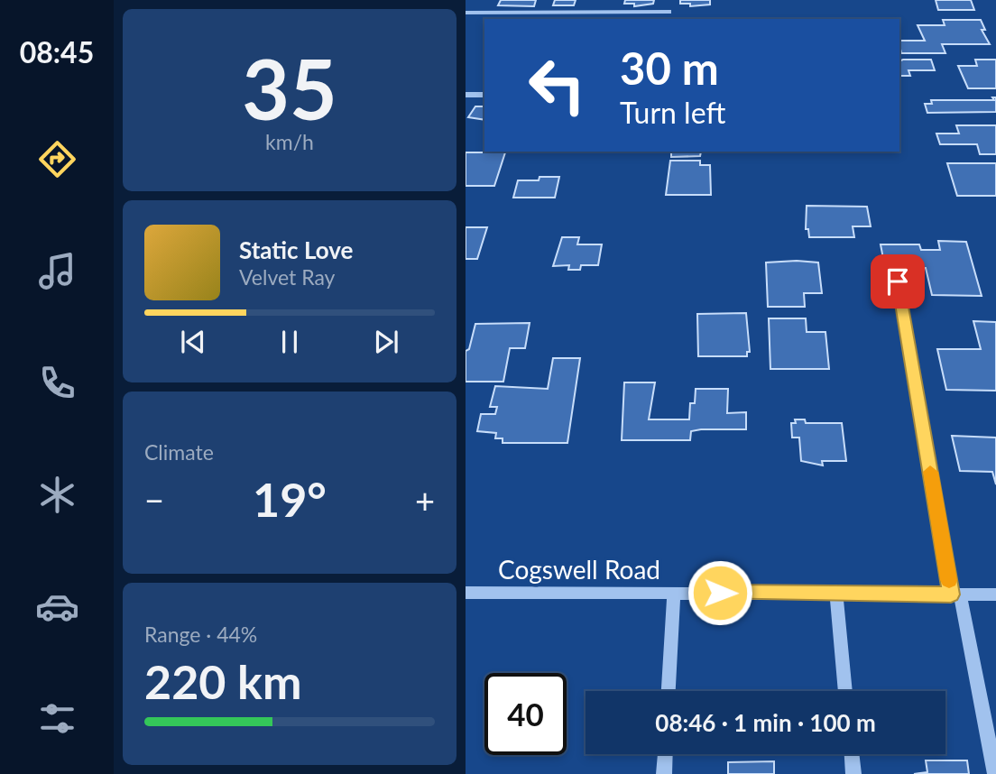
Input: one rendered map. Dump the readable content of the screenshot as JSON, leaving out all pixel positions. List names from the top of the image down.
{
  "streets": {
    "street": ["Cogswell Road"]
  },
  "page": {
    "tabs": "08:45",
    "tile": [
      ["35", "km/h"],
      "Climate",
      ["Range · 44%", "220 km"]
    ],
    "turn": ["30 m", "Turn left"],
    "song": ["Static Love", "Velvet Ray"],
    "heat": ["−", "19°", "+"],
    "limit": "40",
    "trip": "08:46 · 1 min · 100 m"
  }
}
